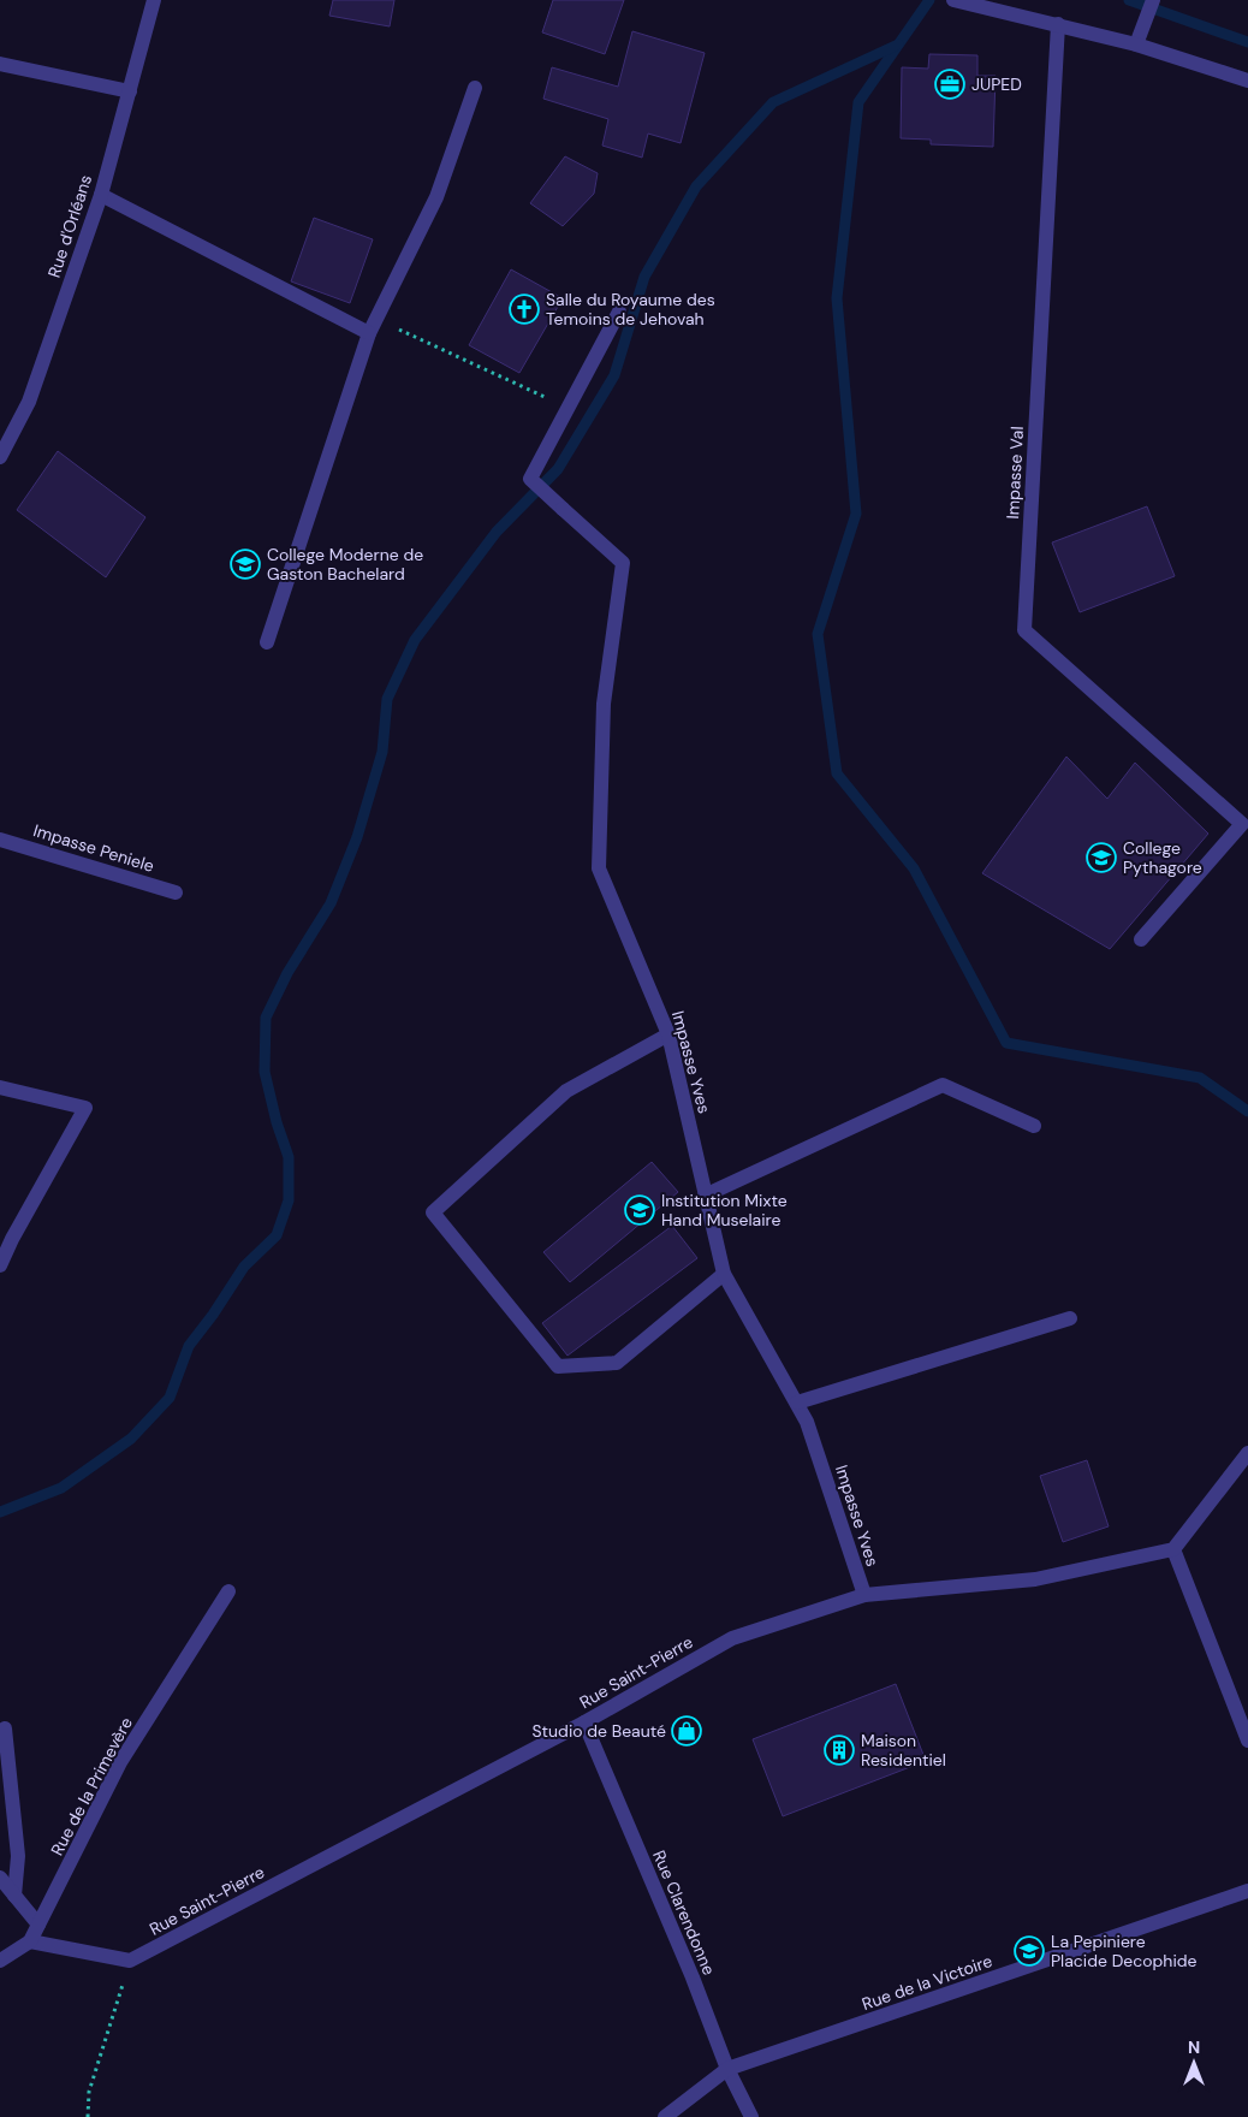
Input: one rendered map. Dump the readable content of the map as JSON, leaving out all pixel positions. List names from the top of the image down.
{
  "streets": {
    "street": [
      "Rue d'Orléans",
      "Impasse Val",
      "Impasse Peniele",
      "Impasse Yves",
      "Rue Saint-Pierre",
      "Rue de la Primevère",
      "Rue Clarendonne",
      "Rue de la Victoire"
    ]
  },
  "crossings": [
    ["Impasse Yves", "Rue Saint-Pierre"],
    ["Rue Saint-Pierre", "Rue Clarendonne"],
    ["Rue Clarendonne", "Rue de la Victoire"]
  ],
  "places": {
    "office": ["JUPED"],
    "church": ["Salle du Royaume des Temoins de Jehovah"],
    "school or university": [
      "College Moderne de Gaston Bachelard",
      "College Pythagore",
      "Institution Mixte Hand Muselaire",
      "La Pepiniere Placide Decophide"
    ],
    "shop": ["Studio de Beauté"],
    "building": ["Maison Residentiel"]
  },
  "north": "top"
}
